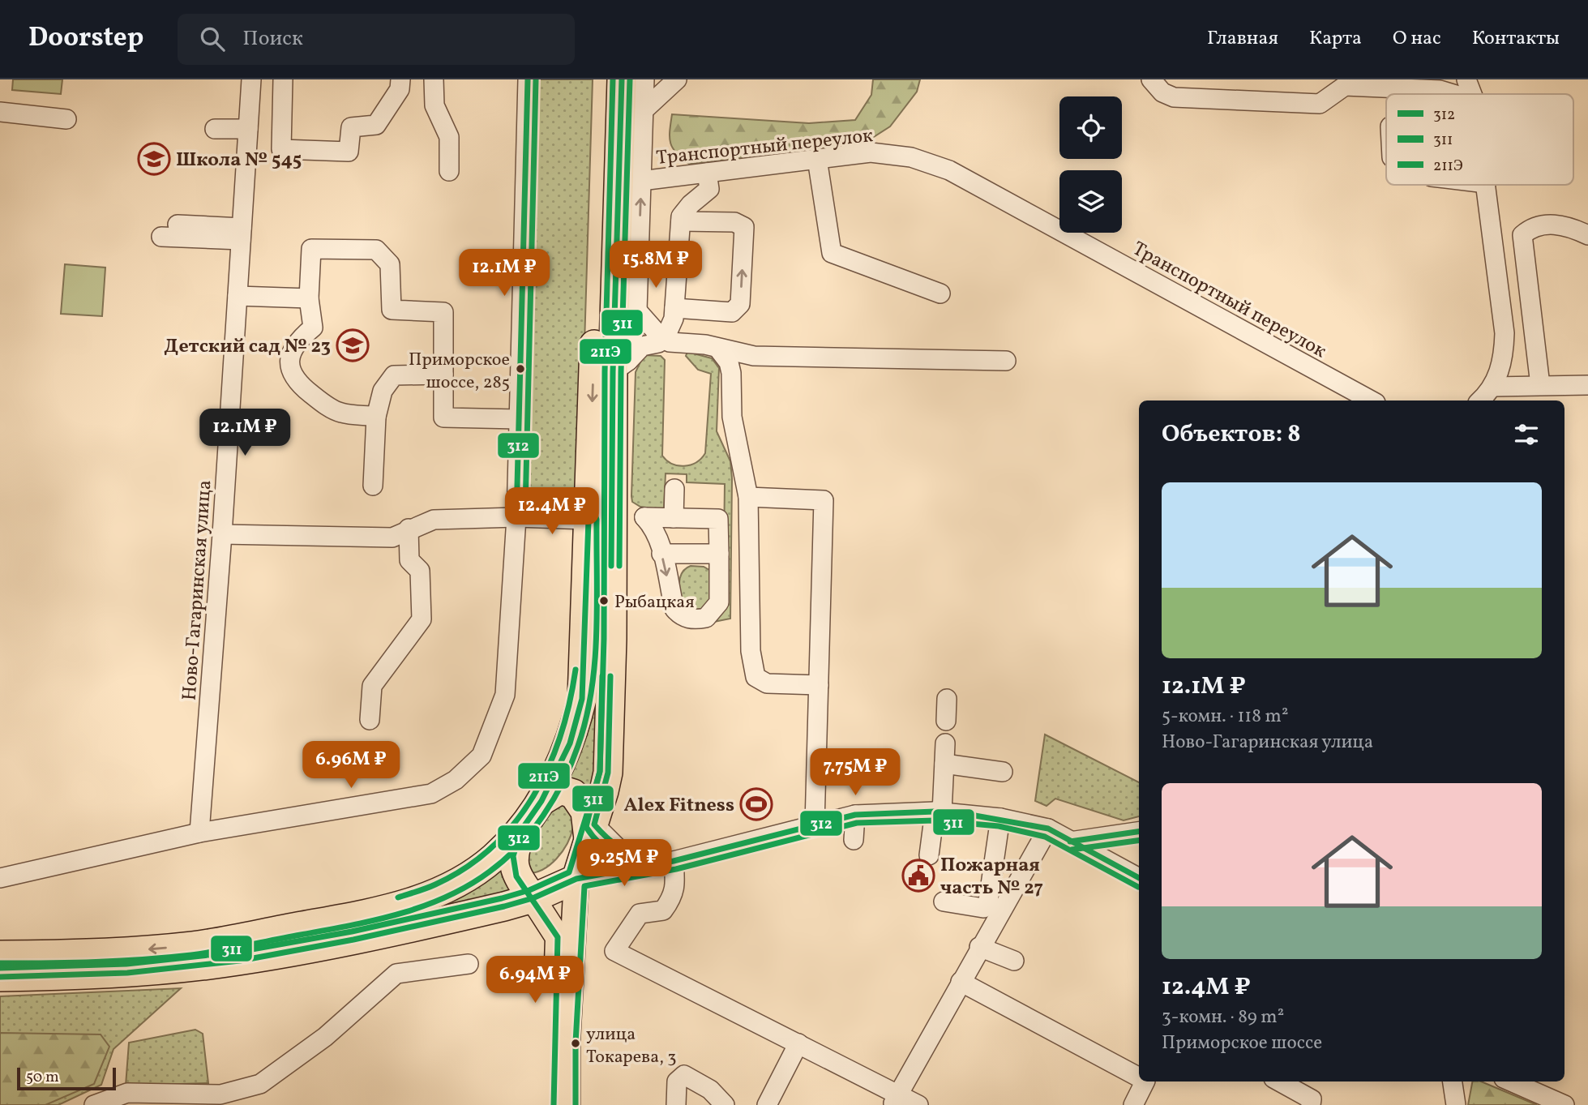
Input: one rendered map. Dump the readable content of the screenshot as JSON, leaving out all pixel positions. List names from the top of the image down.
{
  "streets": {
    "street": ["Транспортный переулок", "Ново-Гагаринская улица"]
  },
  "places": {
    "school or university": ["Школа № 545", "Детский сад № 23"],
    "other": ["Приморское шоссе, 285", "Рыбацкая", "улица Токарева, 3"],
    "sports": ["Alex Fitness"],
    "public building": ["Пожарная часть № 27"]
  },
  "lines": ["transit line 312", "transit line 311", "transit line 211Э"],
  "legend": ["312", "311", "211Э"],
  "scale_bar": "50 m",
  "page": {
    "header": "Doorstep",
    "search": "Поиск",
    "nav": [
      "Главная",
      "Карта",
      "О нас",
      "Контакты"
    ],
    "price": [
      "15.8M ₽",
      "12.1M ₽",
      "12.1M ₽",
      "12.4M ₽",
      "6.96M ₽",
      "7.75M ₽",
      "9.25M ₽",
      "6.94M ₽"
    ],
    "heading": "Объектов: 8",
    "list": [
      {
        "name": "12.1M ₽",
        "note": "5-комн. · 118 m² · Ново-Гагаринская улица"
      },
      {
        "name": "12.4M ₽",
        "note": "3-комн. · 89 m² · Приморское шоссе"
      }
    ],
    "scale": "50 m"
  }
}
